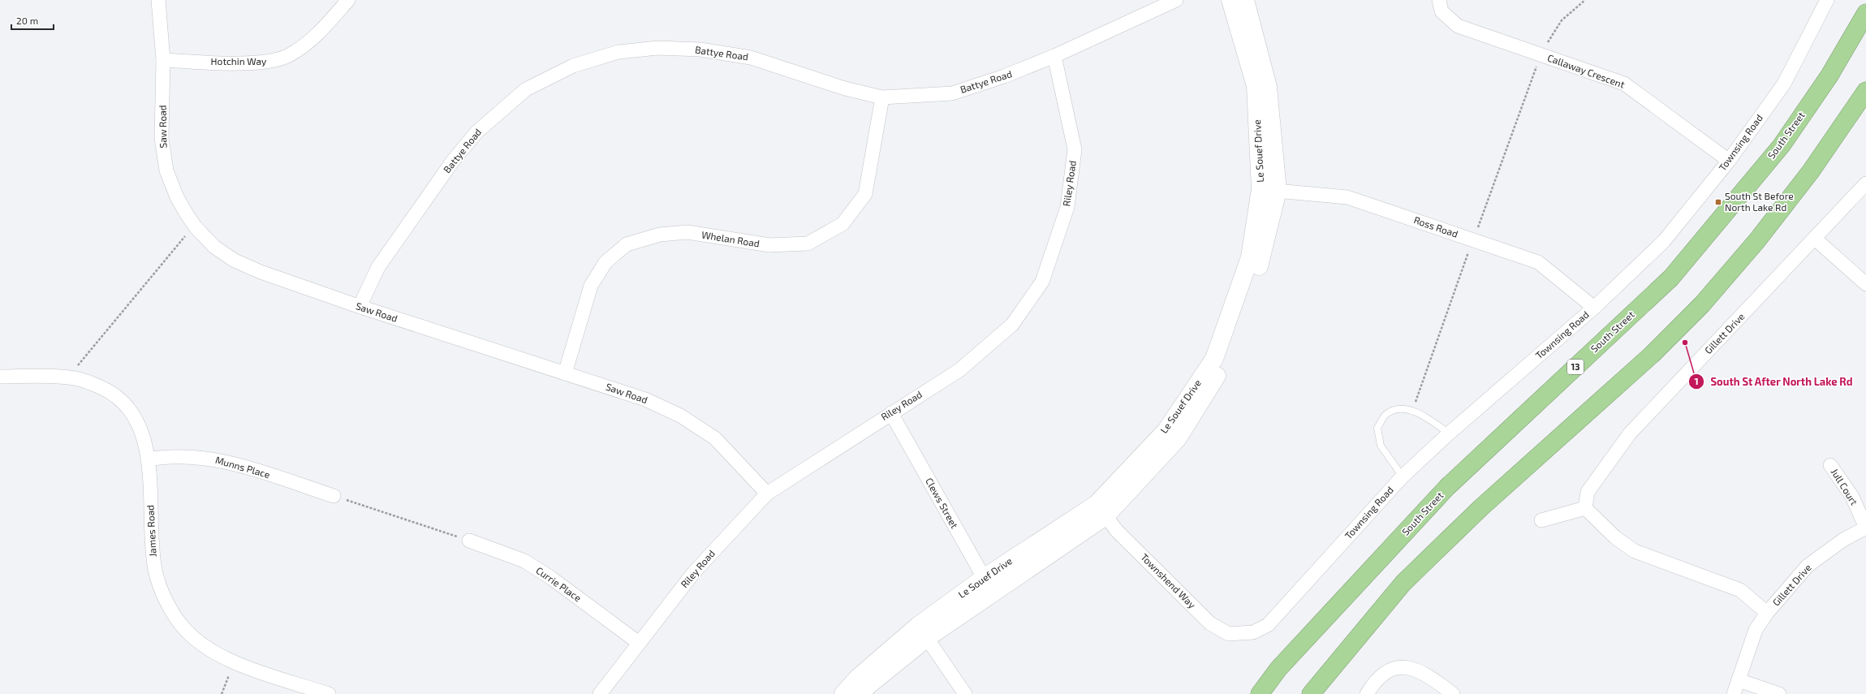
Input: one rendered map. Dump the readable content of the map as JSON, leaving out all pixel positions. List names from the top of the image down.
{
  "streets": {
    "highway": ["South Street", "13"],
    "street": [
      "Battye Road",
      "Hotchin Way",
      "Callaway Crescent",
      "Saw Road",
      "Townsing Road",
      "Le Souef Drive",
      "Riley Road",
      "Ross Road",
      "Whelan Road",
      "Gillett Drive",
      "Munns Place",
      "Jull Court",
      "Clews Street",
      "James Road",
      "Townshend Way",
      "Currie Place"
    ]
  },
  "crossings": [
    ["Battye Road", "Saw Road"],
    ["Battye Road", "Riley Road"],
    ["Battye Road", "Whelan Road"],
    ["Hotchin Way", "Saw Road"],
    ["Callaway Crescent", "Townsing Road"],
    ["Saw Road", "Riley Road"],
    ["Saw Road", "Whelan Road"],
    ["Townsing Road", "Ross Road"],
    ["Townsing Road", "Townshend Way"],
    ["Le Souef Drive", "Ross Road"],
    ["Le Souef Drive", "Clews Street"],
    ["Le Souef Drive", "Townshend Way"],
    ["Riley Road", "Clews Street"],
    ["Riley Road", "Currie Place"],
    ["Gillett Drive", "Jull Court"],
    ["Munns Place", "James Road"]
  ],
  "places": {
    "transit": ["South St Before North Lake Rd"],
    "other": ["South St After North Lake Rd"]
  },
  "scale_bar": "20 m"
}
